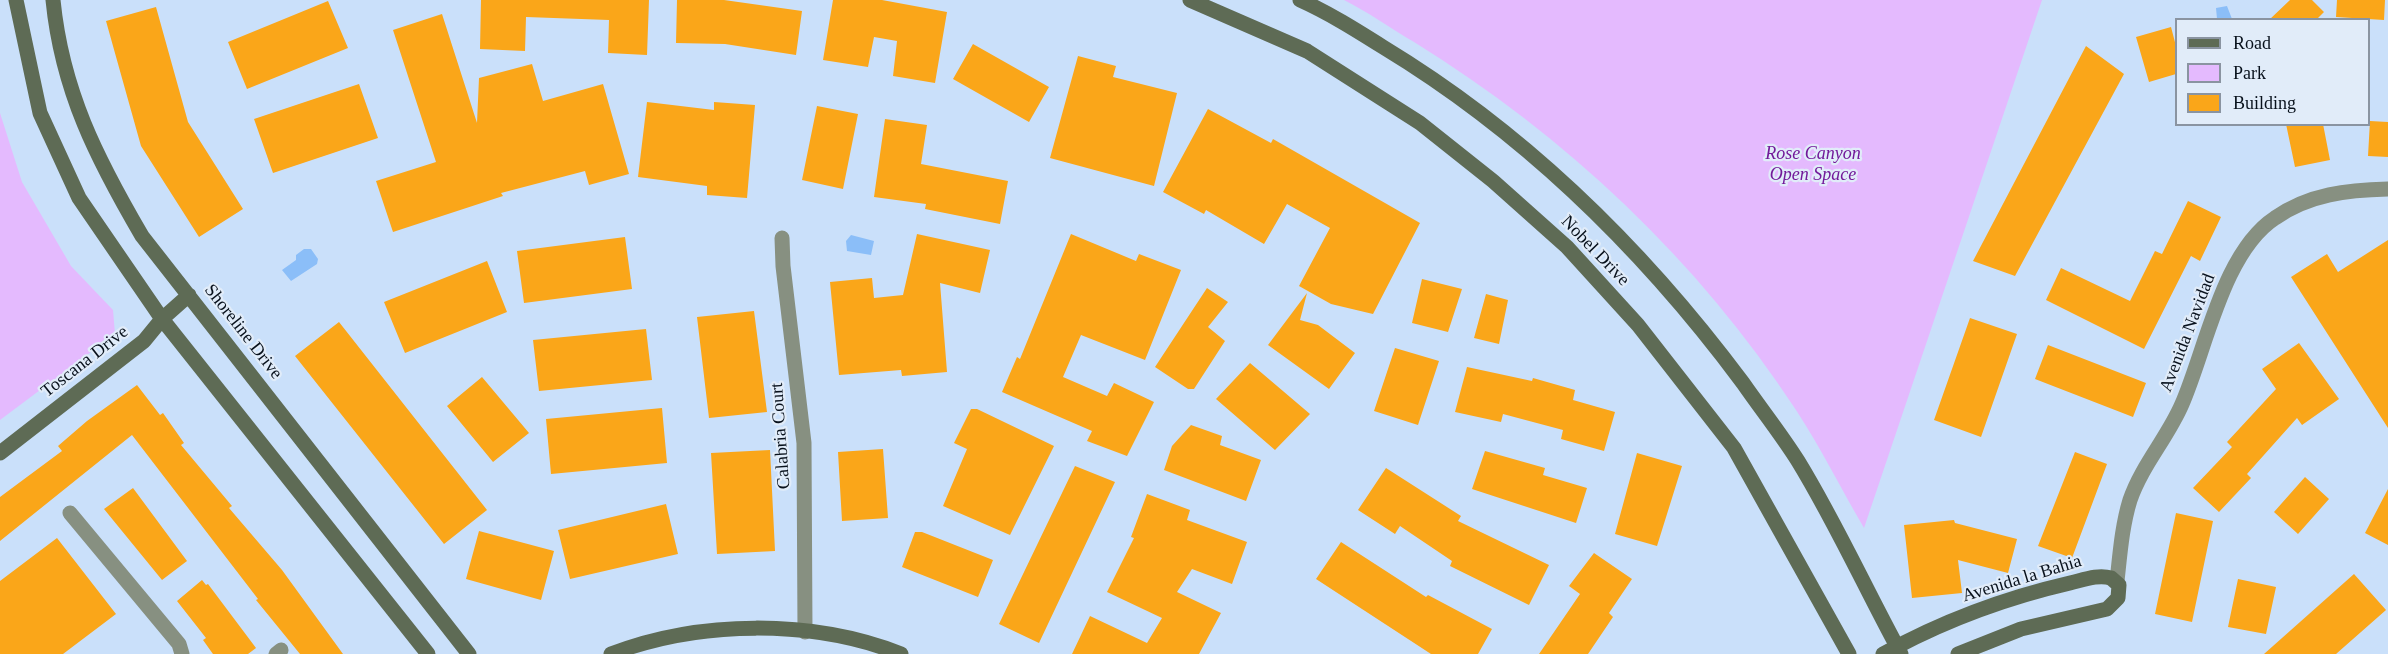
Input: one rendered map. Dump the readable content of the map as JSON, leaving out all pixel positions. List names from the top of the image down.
{
  "streets": {
    "street": [
      "Nobel Drive",
      "Shoreline Drive",
      "Avenida Navidad",
      "Toscana Drive",
      "Calabria Court",
      "Avenida la Bahia"
    ]
  },
  "crossings": [
    ["Nobel Drive", "Avenida la Bahia"],
    ["Shoreline Drive", "Toscana Drive"],
    ["Avenida Navidad", "Avenida la Bahia"]
  ],
  "parks": ["Rose Canyon Open Space"],
  "legend": ["Road", "Park", "Building"]
}
